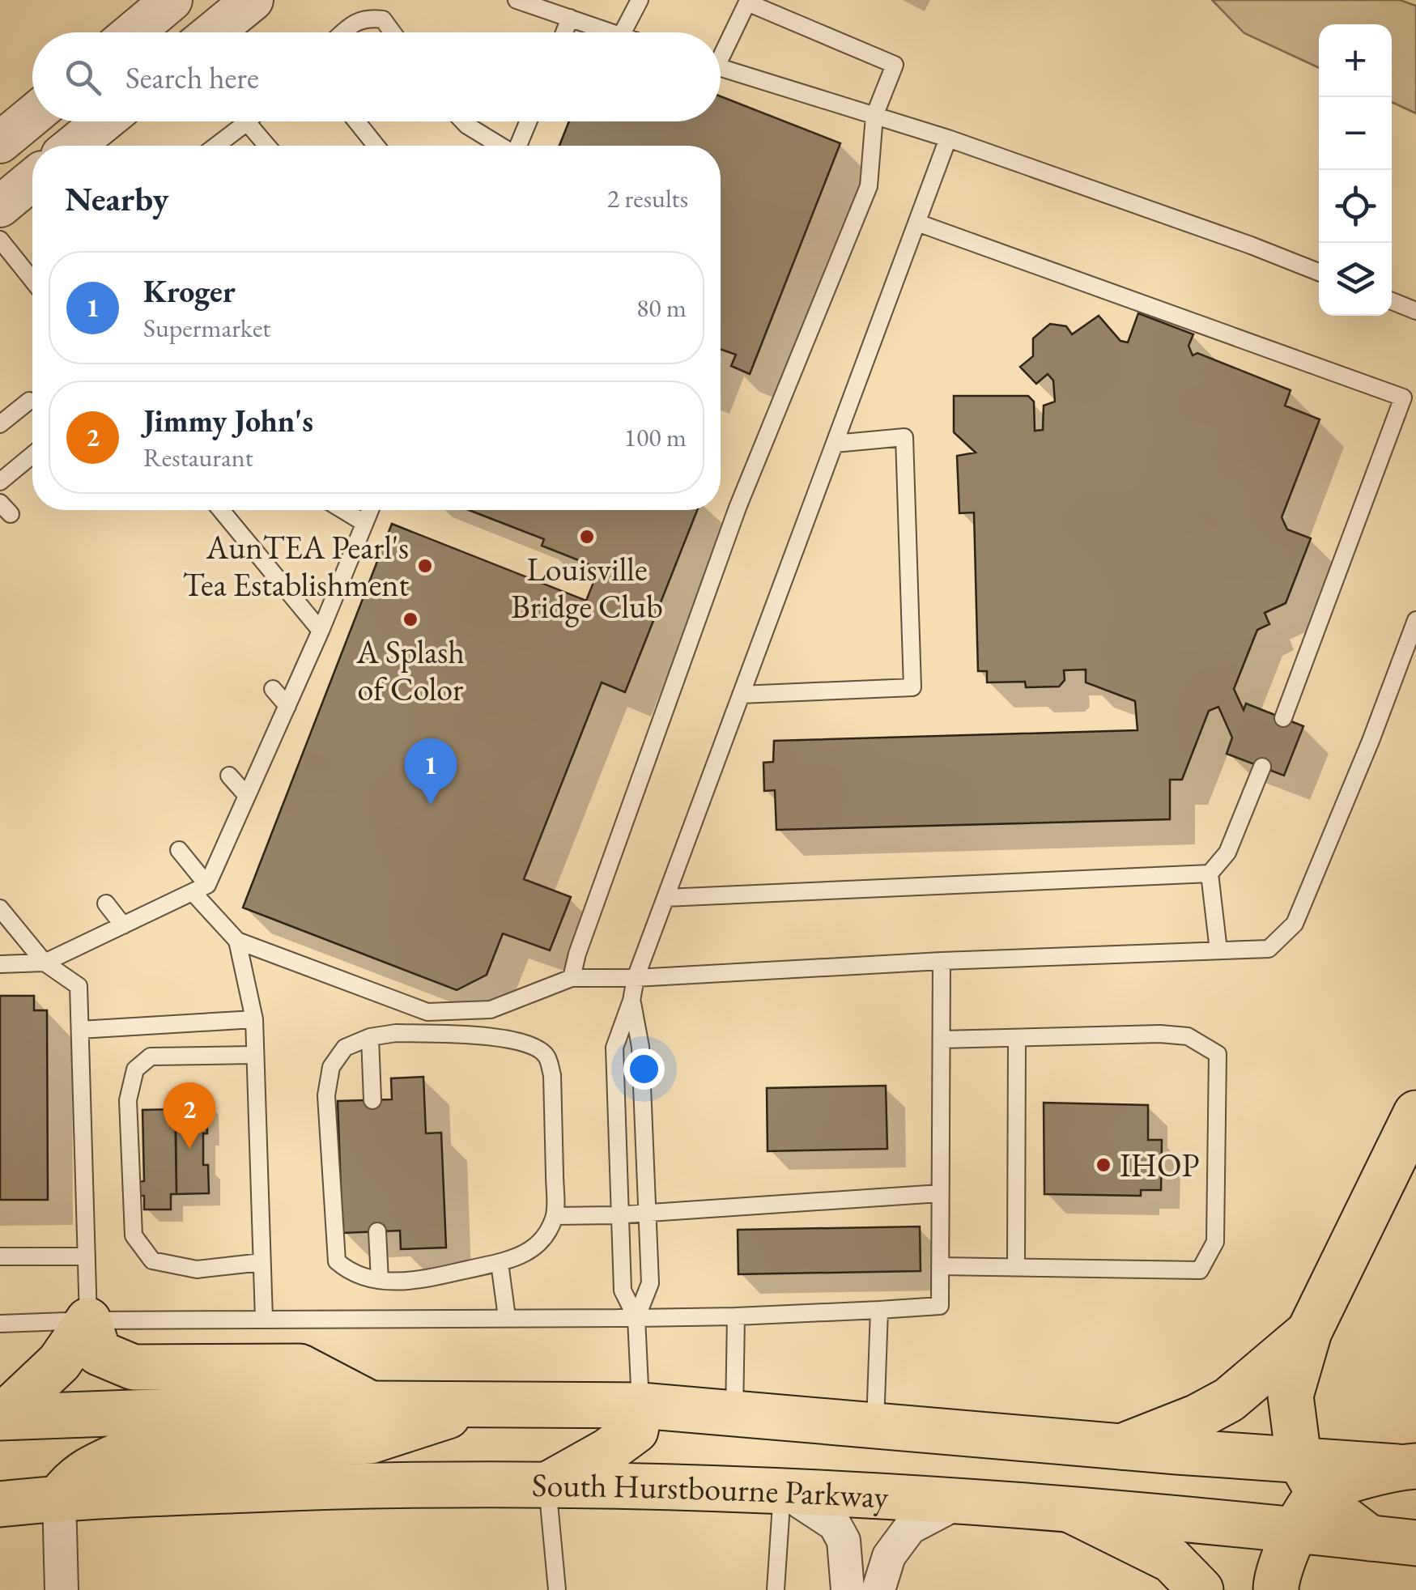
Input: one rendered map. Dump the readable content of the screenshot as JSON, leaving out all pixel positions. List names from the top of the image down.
{
  "streets": {
    "main road": ["South Hurstbourne Parkway"]
  },
  "places": [
    "Louisville Bridge Club",
    "AunTEA Pearl's Tea Establishment",
    "A Splash of Color",
    "IHOP"
  ],
  "page": {
    "map_buttons": ["+", "−"],
    "search": "Search here",
    "heading": ["Nearby", "2 results"],
    "list": [
      {
        "mark": "1",
        "name": "Kroger",
        "note": "Supermarket",
        "value": "80 m"
      },
      {
        "mark": "2",
        "name": "Jimmy John's",
        "note": "Restaurant",
        "value": "100 m"
      }
    ],
    "pins": ["1", "2"]
  }
}
